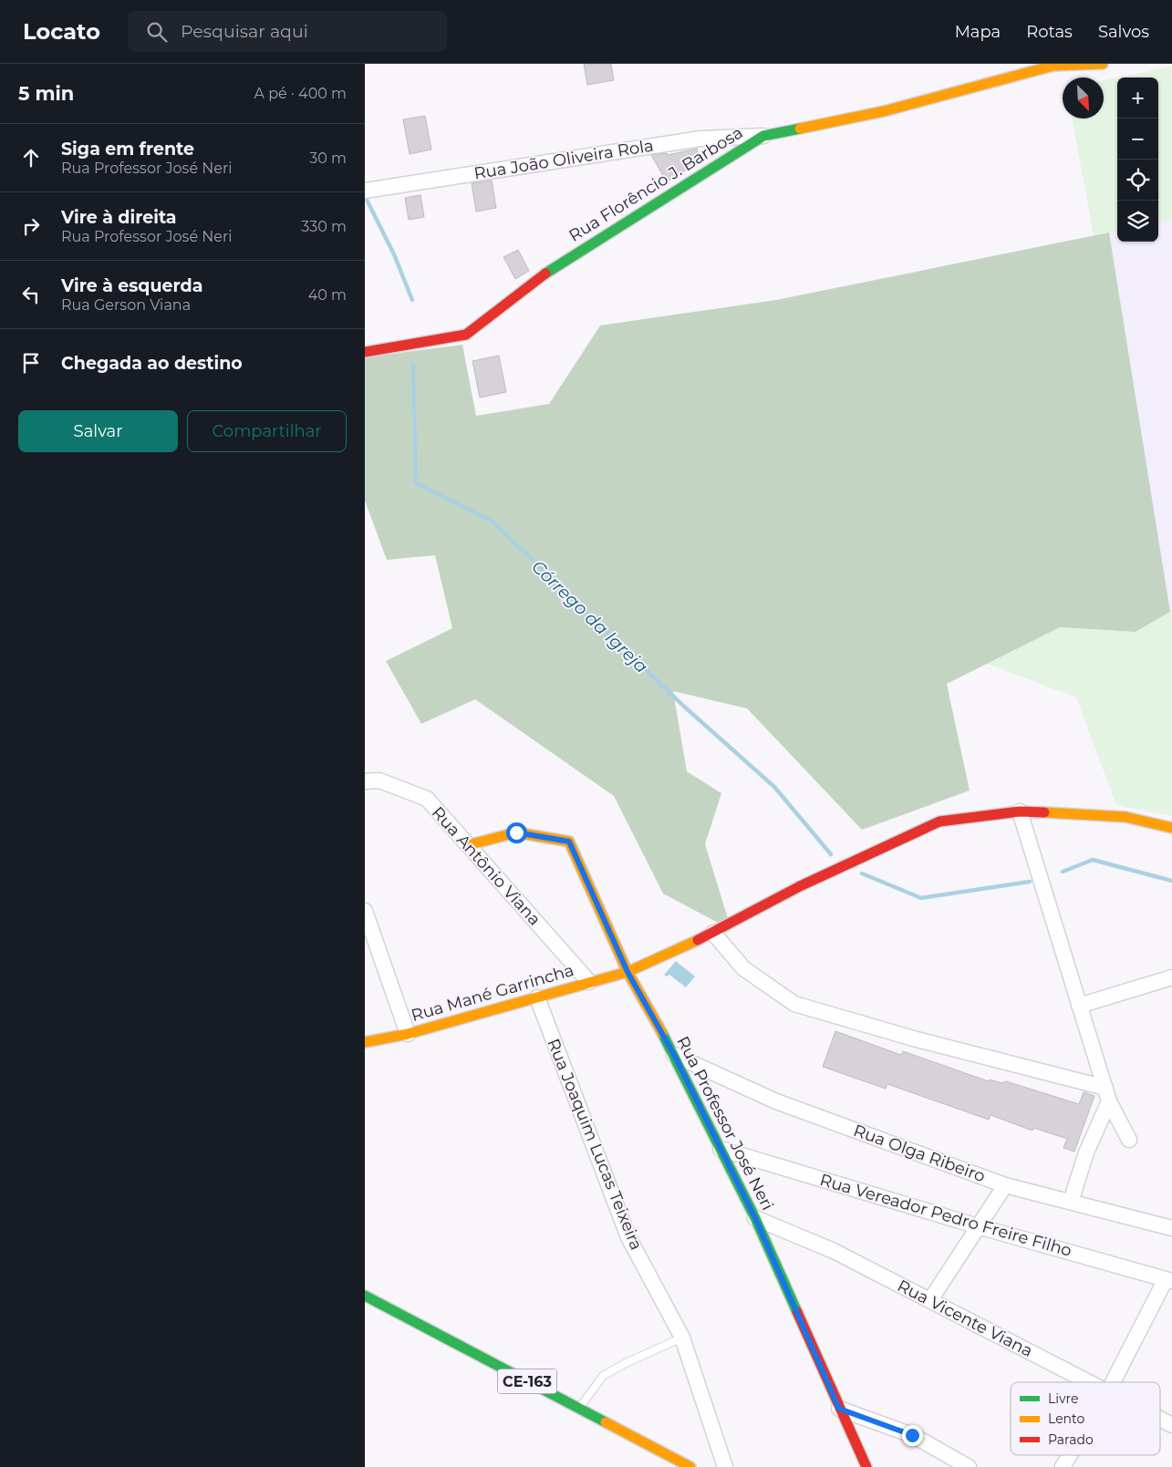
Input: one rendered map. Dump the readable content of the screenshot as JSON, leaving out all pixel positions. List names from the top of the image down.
{
  "streets": {
    "street": [
      "Rua João Oliveira Rola",
      "Rua Florêncio J. Barbosa",
      "Rua Antônio Viana",
      "Rua Mané Garrincha",
      "Rua Professor José Neri",
      "Rua Joaquim Lucas Teixeira",
      "Rua Olga Ribeiro",
      "Rua Vereador Pedro Freire Filho",
      "Rua Vicente Viana",
      "CE-163"
    ]
  },
  "crossings": [
    ["Rua João Oliveira Rola", "Rua Florêncio J. Barbosa"],
    ["Rua Antônio Viana", "Rua Mané Garrincha"],
    ["Rua Antônio Viana", "Rua Professor José Neri"],
    ["Rua Mané Garrincha", "Rua Professor José Neri"],
    ["Rua Mané Garrincha", "Rua Joaquim Lucas Teixeira"],
    ["Rua Professor José Neri", "Rua Olga Ribeiro"],
    ["Rua Professor José Neri", "Rua Vereador Pedro Freire Filho"],
    ["Rua Professor José Neri", "Rua Vicente Viana"]
  ],
  "water": ["Córrego da Igreja"],
  "legend": ["Livre", "Lento", "Parado"],
  "north": "bottom right",
  "page": {
    "header": "Locato",
    "search": "Pesquisar aqui",
    "nav": ["Mapa", "Rotas", "Salvos"],
    "heading": ["5 min", "A pé · 400 m"],
    "map_buttons": ["+", "−"],
    "list": [
      ["Siga em frente", "Rua Professor José Neri", "30 m"],
      ["Vire à direita", "Rua Professor José Neri", "330 m"],
      ["Vire à esquerda", "Rua Gerson Viana", "40 m"],
      "Chegada ao destino"
    ],
    "buttons": ["Salvar", "Compartilhar"]
  }
}
